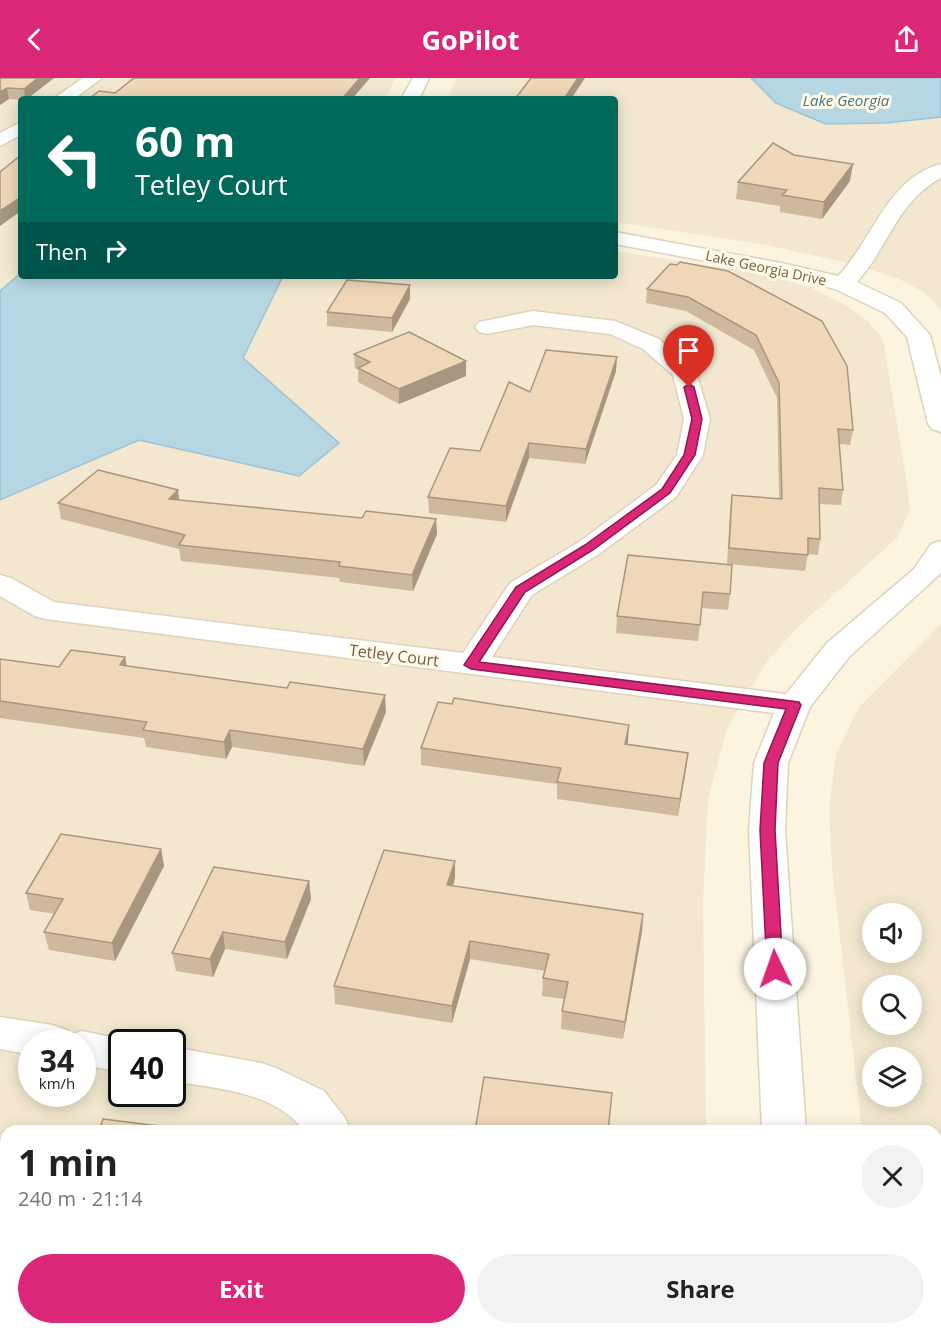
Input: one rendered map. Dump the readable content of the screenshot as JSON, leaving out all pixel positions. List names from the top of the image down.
{
  "streets": {
    "street": ["Lake Georgia Drive", "Tetley Court"]
  },
  "water": ["Lake Georgia"],
  "page": {
    "header": "GoPilot",
    "turn": ["60 m", "Tetley Court"],
    "then": "Then",
    "speed": "34 km/h",
    "limit": "40",
    "heading": ["1 min", "240 m · 21:14"],
    "buttons": ["Exit", "Share"]
  }
}
